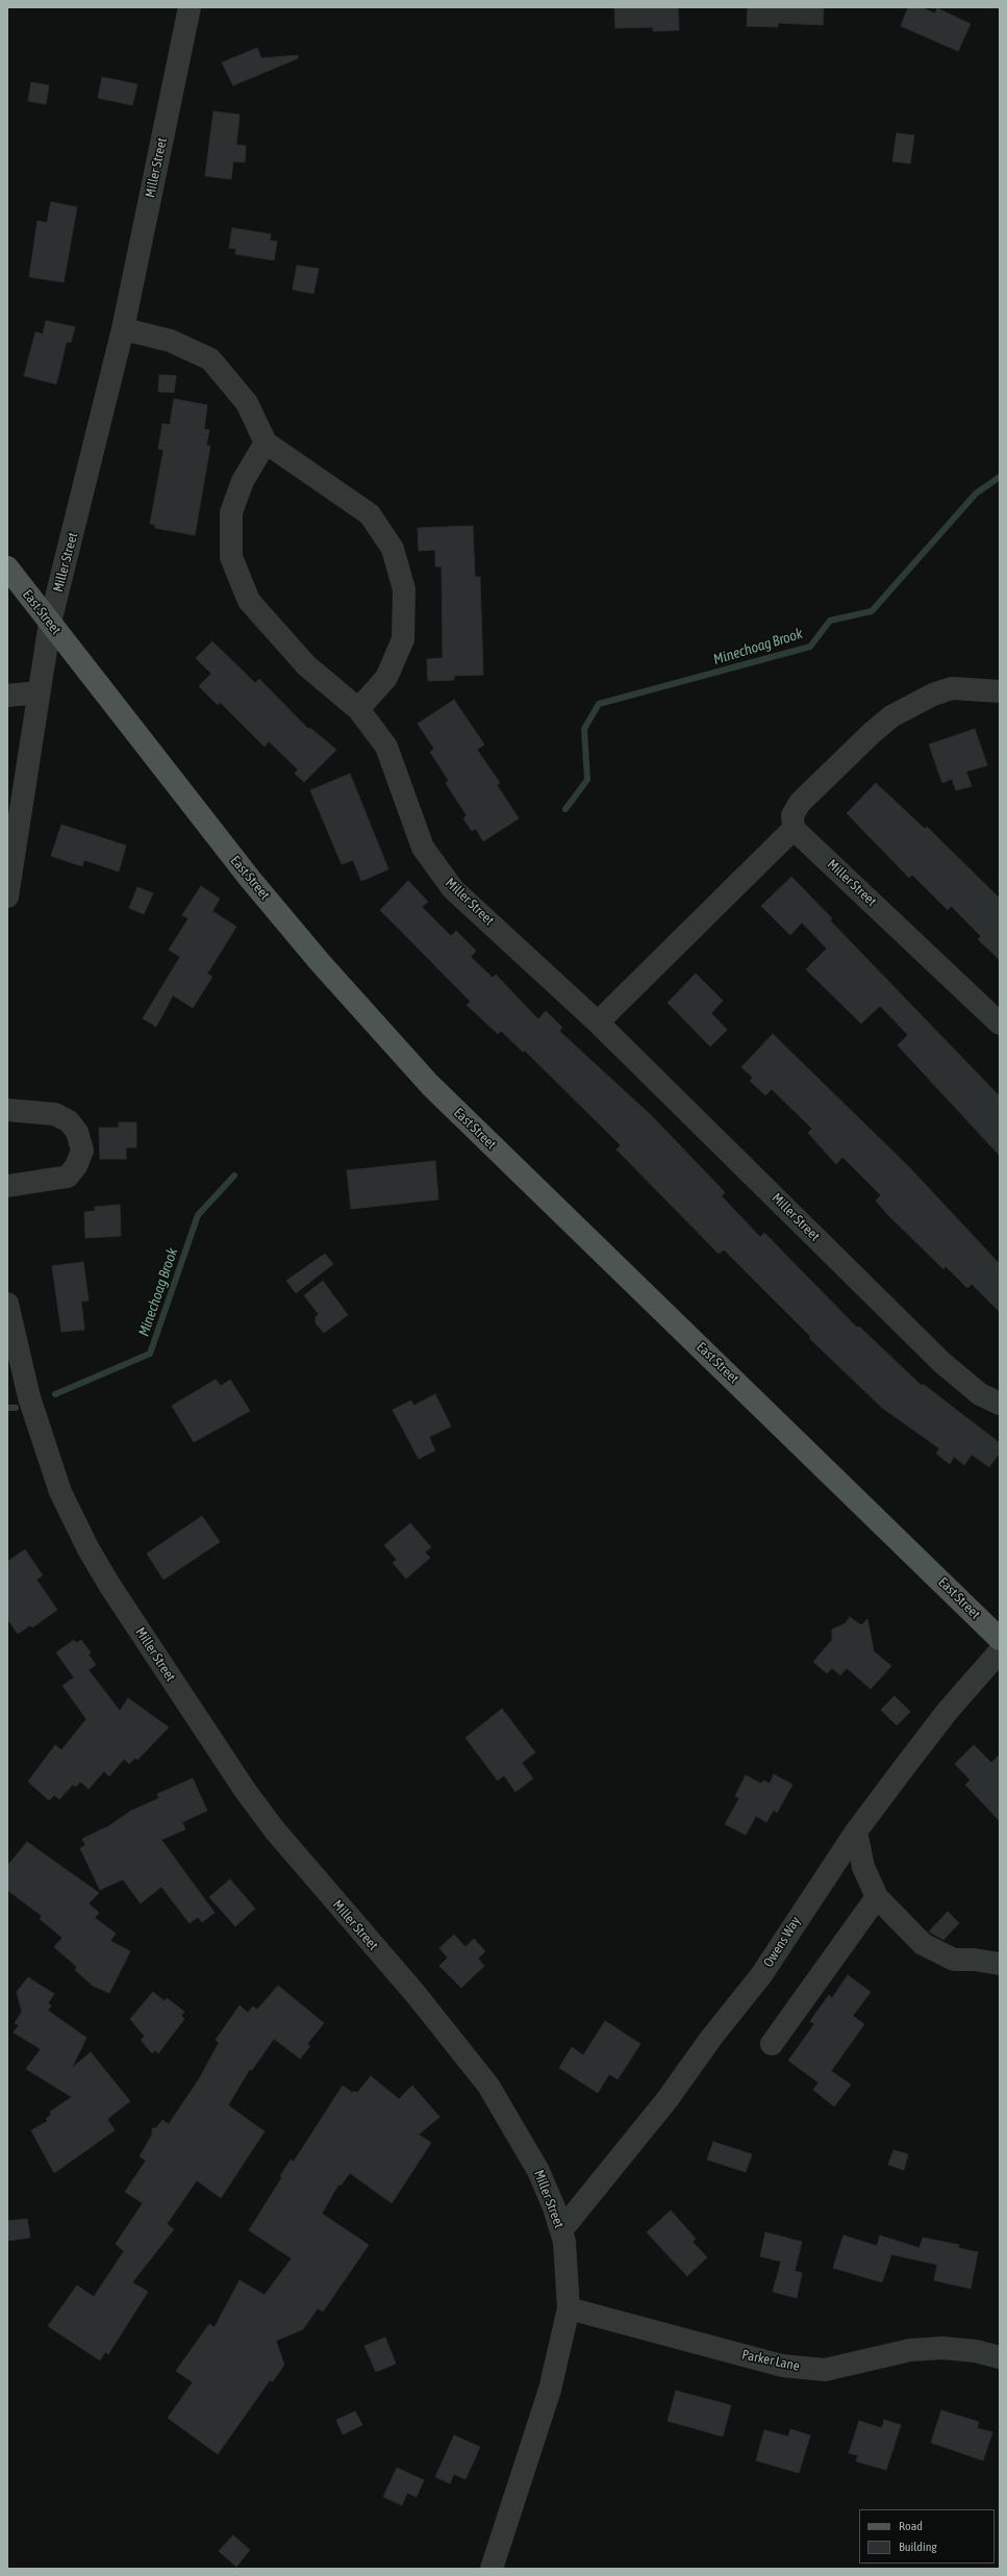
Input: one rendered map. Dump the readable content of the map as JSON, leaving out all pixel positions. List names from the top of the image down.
{
  "streets": {
    "main road": ["East Street"],
    "street": ["Miller Street", "Owens Way", "Parker Lane"]
  },
  "crossings": [
    ["Miller Street", "East Street"],
    ["Miller Street", "Owens Way"],
    ["Miller Street", "Parker Lane"]
  ],
  "water": ["Minechoag Brook"],
  "legend": ["Road", "Building"]
}
